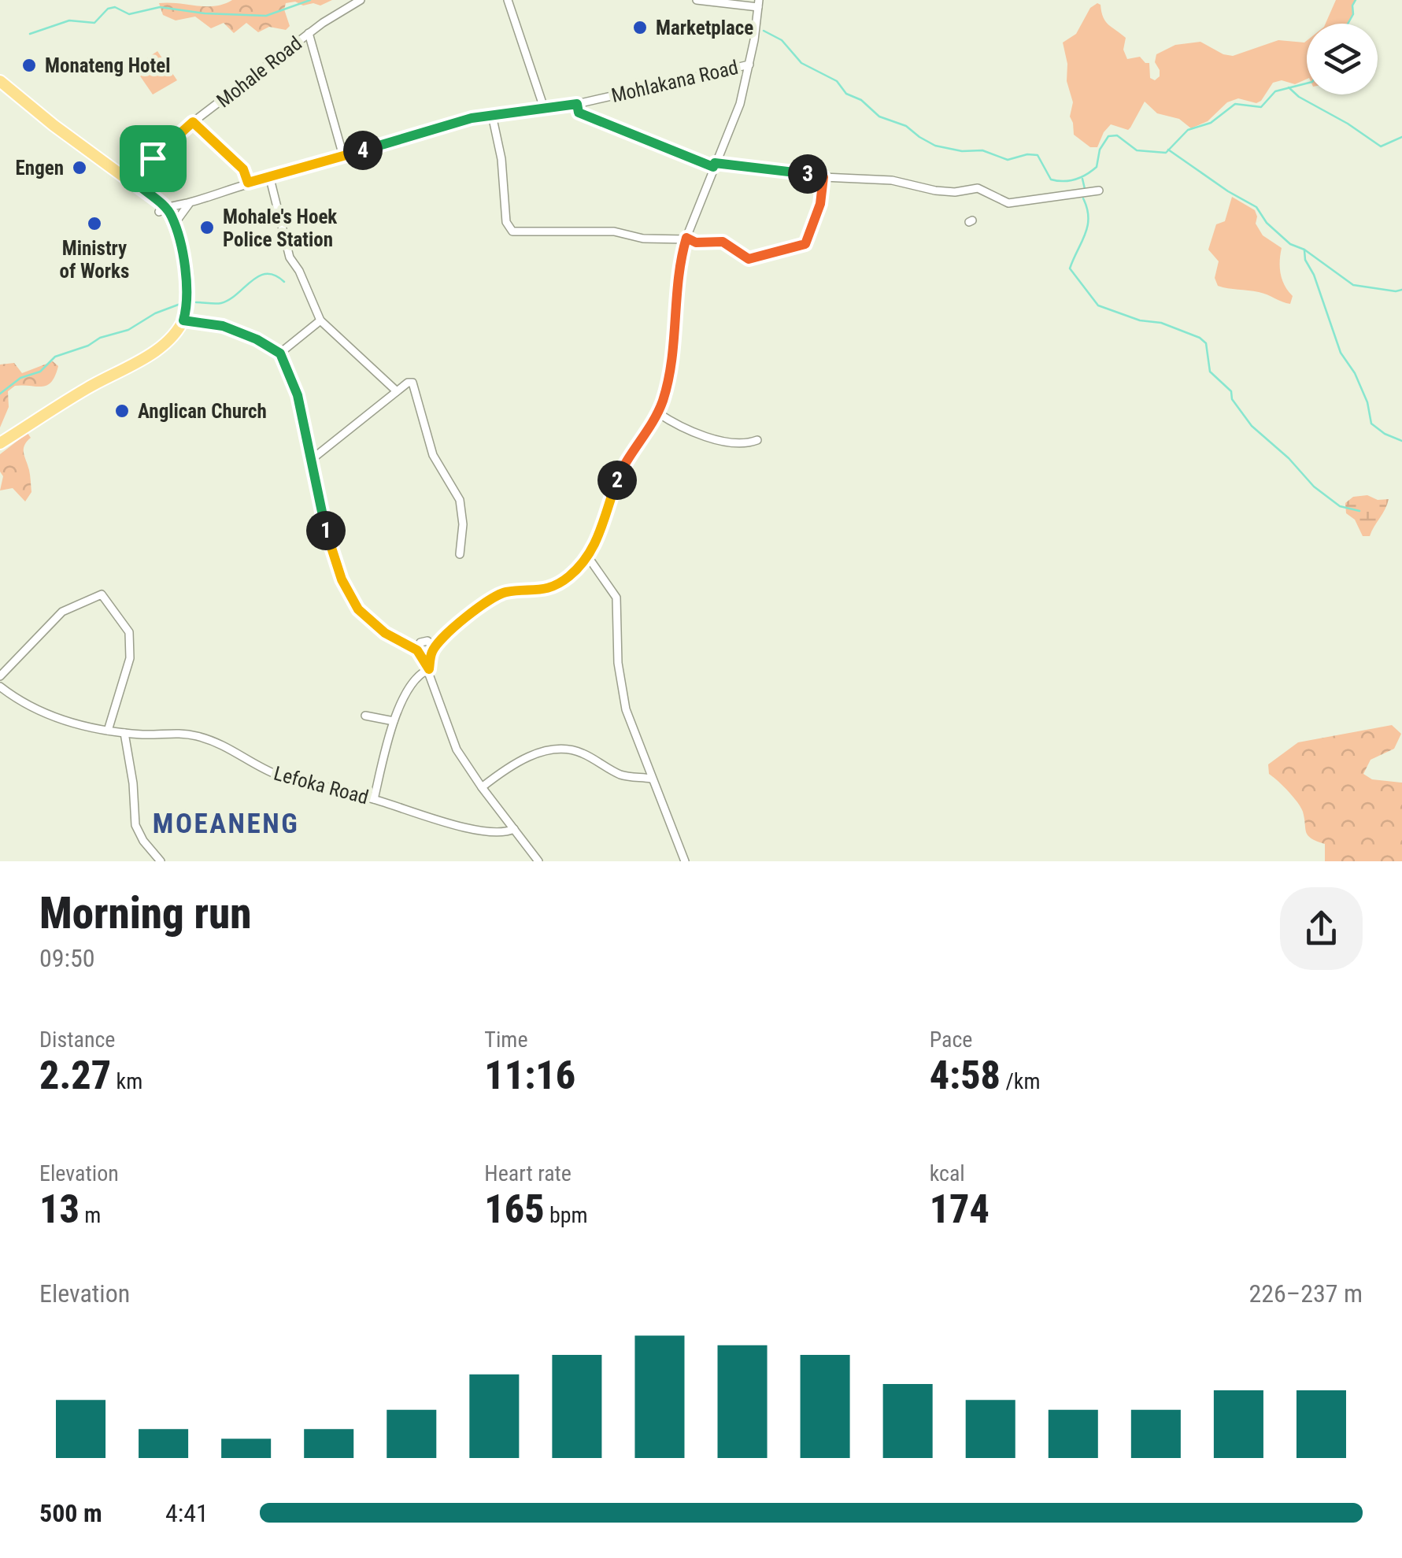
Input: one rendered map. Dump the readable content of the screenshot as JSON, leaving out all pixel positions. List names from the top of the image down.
{
  "streets": {
    "street": ["Mohale Road", "Mohlakana Road", "Lefoka Road"]
  },
  "districts": ["MOEANENG"],
  "places": [
    "Marketplace",
    "Monateng Hotel",
    "Engen",
    "Ministry of Works",
    "Mohale's Hoek Police Station",
    "Anglican Church"
  ],
  "page": {
    "pins": [
      "4",
      "3",
      "2",
      "1"
    ],
    "heading": ["Morning run", "09:50"],
    "stats": [
      ["Distance", "2.27 km"],
      ["Time", "11:16"],
      ["Pace", "4:58 /km"],
      ["Elevation", "13 m"],
      ["Heart rate", "165 bpm"],
      ["kcal", "174"]
    ],
    "chart": ["Elevation", "226–237 m"],
    "list": [
      {
        "name": "500 m",
        "note": "4:41"
      }
    ]
  }
}
